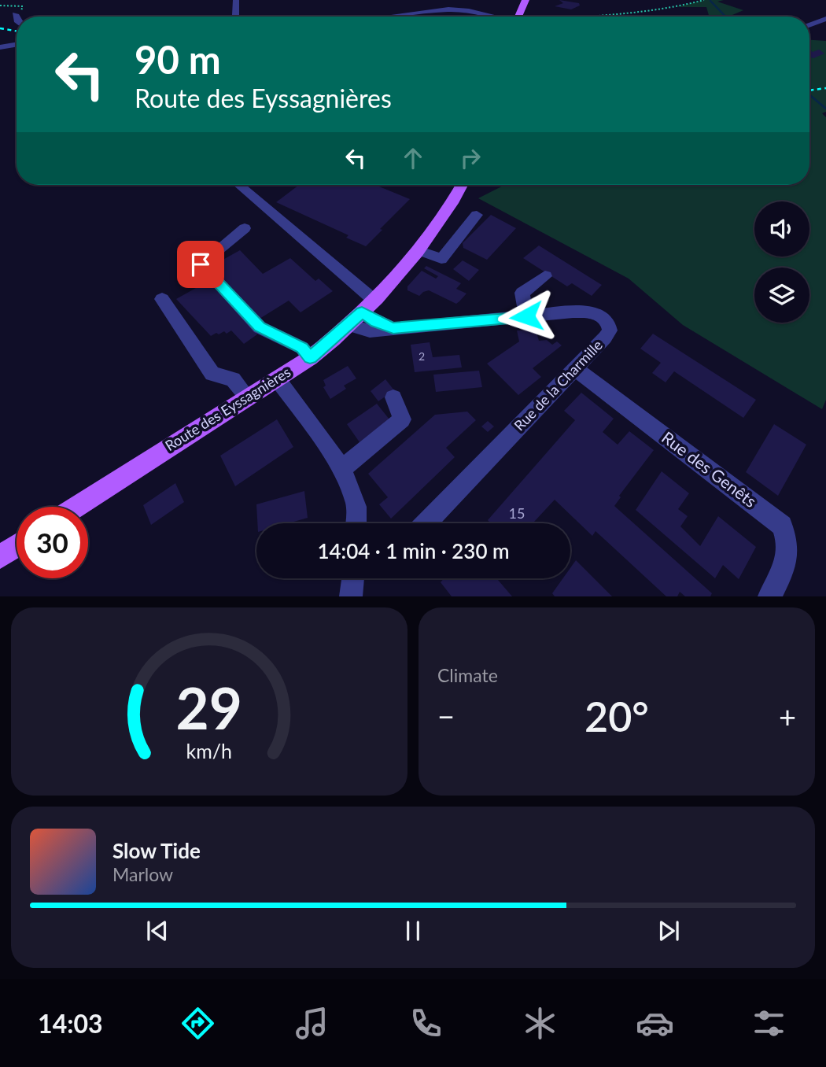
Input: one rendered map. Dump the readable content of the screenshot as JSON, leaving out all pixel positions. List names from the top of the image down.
{
  "streets": {
    "main road": ["Route des Eyssagnières"],
    "street": ["Rue de la Charmille", "Rue des Genêts"]
  },
  "crossings": [
    ["Rue de la Charmille", "Route des Eyssagnières"],
    ["Rue de la Charmille", "Rue des Genêts"]
  ],
  "house_numbers": ["2", "15"],
  "page": {
    "turn": ["90 m", "Route des Eyssagnières"],
    "limit": "30",
    "trip": "14:04 · 1 min · 230 m",
    "tile": "Climate",
    "heat": ["−", "20°", "+"],
    "song": ["Slow Tide", "Marlow"],
    "tabs": "14:03",
    "gauge": ["29", "km/h"]
  }
}
